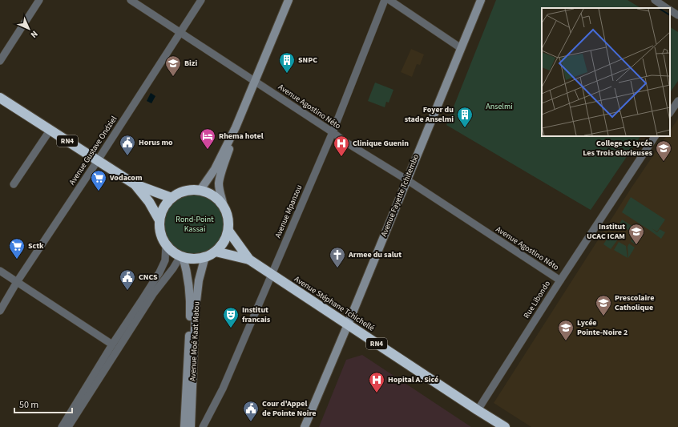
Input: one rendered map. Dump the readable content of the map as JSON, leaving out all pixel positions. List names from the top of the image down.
{
  "streets": {
    "highway": ["RN4", "Avenue Stéphane Tchichellé"],
    "main road": ["Avenue Fayette Tchitembo", "Avenue Moé Kaat Matou"],
    "street": [
      "Avenue Agostino Néto",
      "Avenue Gustave Ondziel",
      "Avenue Mpanzou",
      "Rue Libondo"
    ]
  },
  "crossings": [
    ["Avenue Agostino Néto", "Avenue Gustave Ondziel"],
    ["Avenue Agostino Néto", "Avenue Fayette Tchitembo"],
    ["Avenue Agostino Néto", "Avenue Mpanzou"],
    ["Avenue Agostino Néto", "Rue Libondo"],
    ["RN4", "Avenue Gustave Ondziel"],
    ["RN4", "Avenue Stéphane Tchichellé"],
    ["RN4", "Avenue Moé Kaat Matou"],
    ["Avenue Fayette Tchitembo", "Avenue Stéphane Tchichellé"],
    ["Avenue Mpanzou", "Avenue Stéphane Tchichellé"],
    ["Rue Libondo", "Avenue Stéphane Tchichellé"],
    ["Avenue Stéphane Tchichellé", "Avenue Moé Kaat Matou"]
  ],
  "parks": ["Anselmi", "Rond-Point Kassai"],
  "places": {
    "building": ["SNPC", "Foyer du stade Anselmi"],
    "school or university": [
      "Bizi",
      "College et Lycée Les Trois Glorieuses",
      "Institut UCAC ICAM",
      "Prescolaire Catholique",
      "Lycée Pointe-Noire 2"
    ],
    "hotel": ["Rhema hotel"],
    "public building": ["Horus mo", "CNCS", "Cour d'Appel de Pointe Noire"],
    "hospital": ["Clinique Guenin", "Hopital A. Sicé"],
    "supermarket": ["Vodacom", "Sctk"],
    "church": ["Armee du salut"],
    "theatre": ["Institut francais"]
  },
  "scale_bar": "50 m",
  "north": "bottom right"
}
